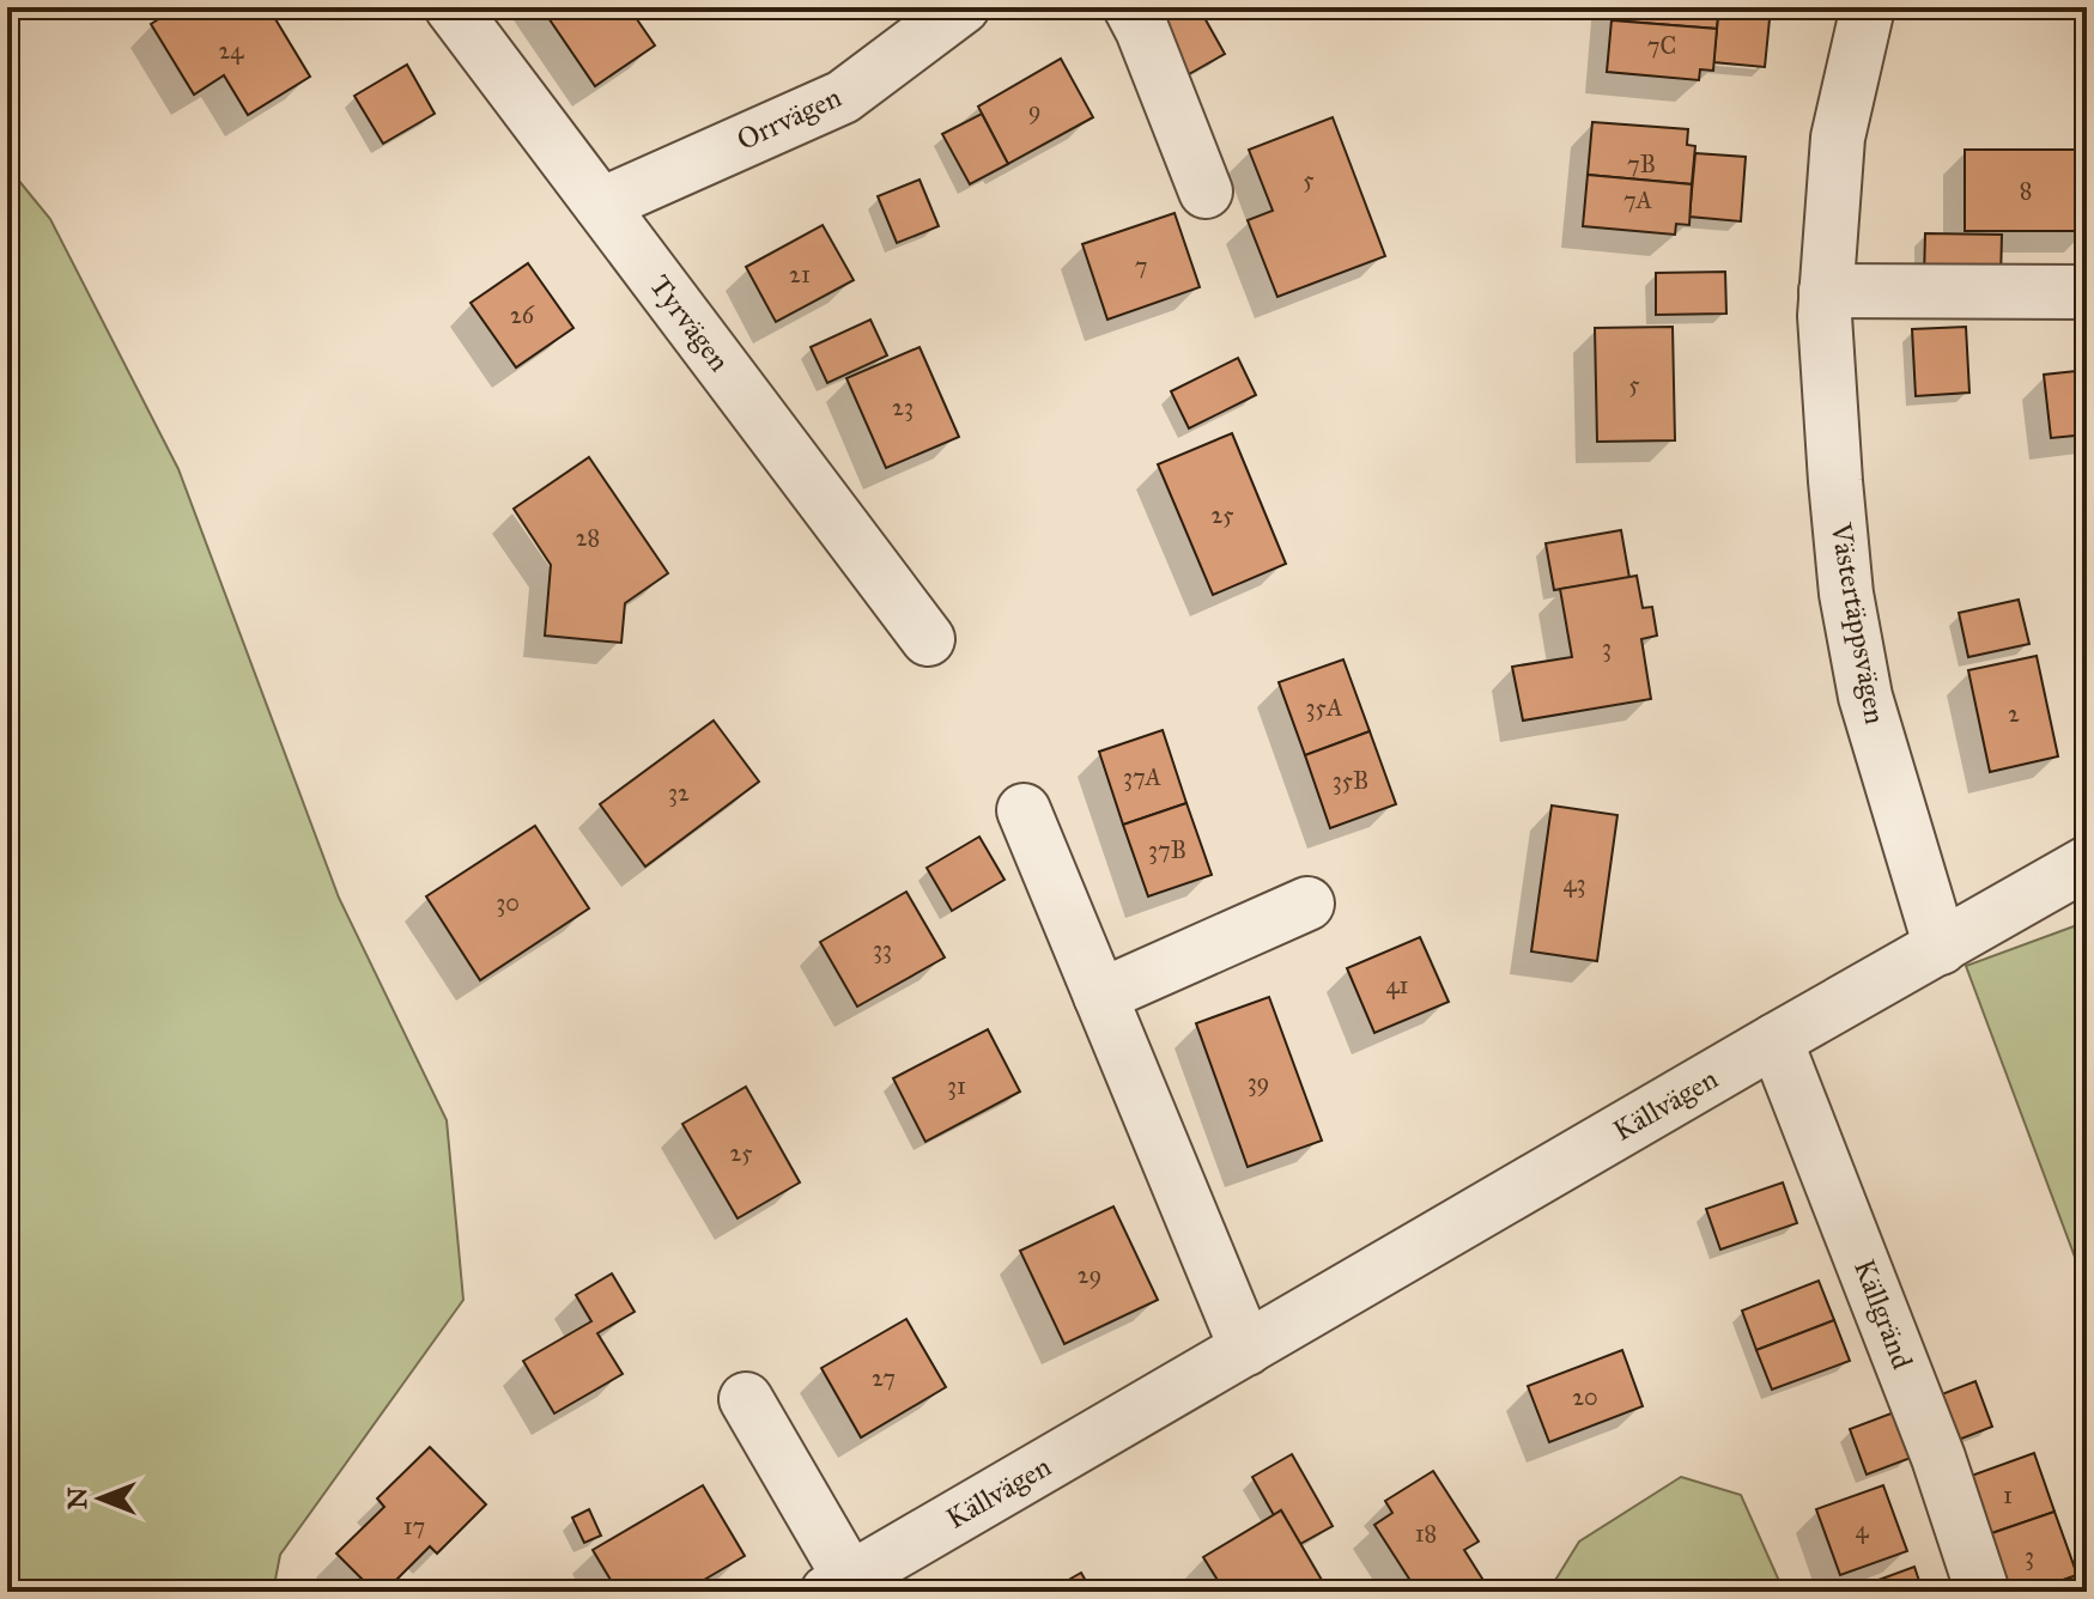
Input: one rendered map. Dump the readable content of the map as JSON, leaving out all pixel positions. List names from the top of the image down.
{
  "streets": {
    "street": [
      "Orrvägen",
      "Tyrvägen",
      "Västertäppsvägen",
      "Källvägen",
      "Källgränd"
    ]
  },
  "crossings": [
    ["Orrvägen", "Tyrvägen"],
    ["Västertäppsvägen", "Källvägen"],
    ["Källvägen", "Källgränd"]
  ],
  "house_numbers": [
    "7C",
    "24",
    "9",
    "7B",
    "5",
    "8",
    "7A",
    "7",
    "21",
    "26",
    "5",
    "23",
    "25",
    "28",
    "3",
    "35A",
    "2",
    "37A",
    "35B",
    "32",
    "37B",
    "43",
    "30",
    "33",
    "41",
    "39",
    "31",
    "25",
    "29",
    "27",
    "20",
    "1",
    "17",
    "4",
    "18",
    "3"
  ],
  "north": "left"
}
